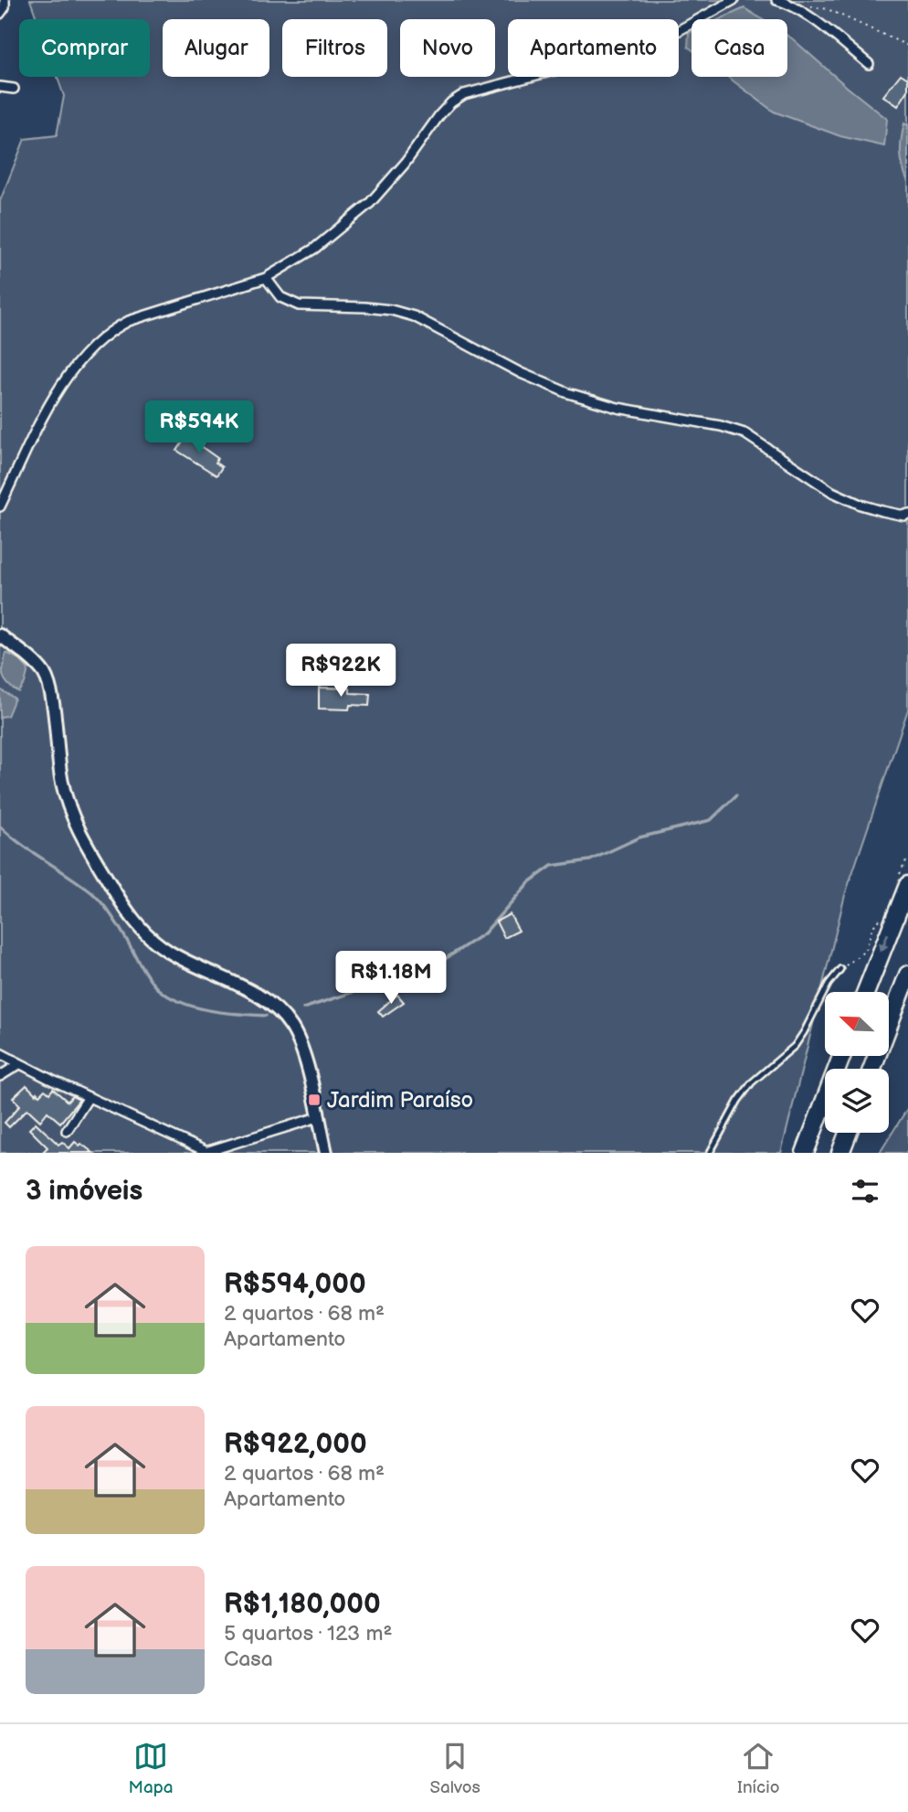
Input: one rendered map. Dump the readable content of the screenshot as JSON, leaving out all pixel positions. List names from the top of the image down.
{
  "places": {
    "transit": ["Jardim Paraíso"]
  },
  "north": "top left",
  "page": {
    "chip": [
      "Comprar",
      "Alugar",
      "Filtros",
      "Novo",
      "Apartamento",
      "Casa"
    ],
    "price": ["R$594K", "R$922K", "R$1.18M"],
    "heading": "3 imóveis",
    "list": [
      {
        "name": "R$594,000",
        "note": "2 quartos · 68 m² · Apartamento"
      },
      {
        "name": "R$922,000",
        "note": "2 quartos · 68 m² · Apartamento"
      },
      {
        "name": "R$1,180,000",
        "note": "5 quartos · 123 m² · Casa"
      }
    ],
    "tabs": ["Mapa", "Salvos", "Início"]
  }
}
